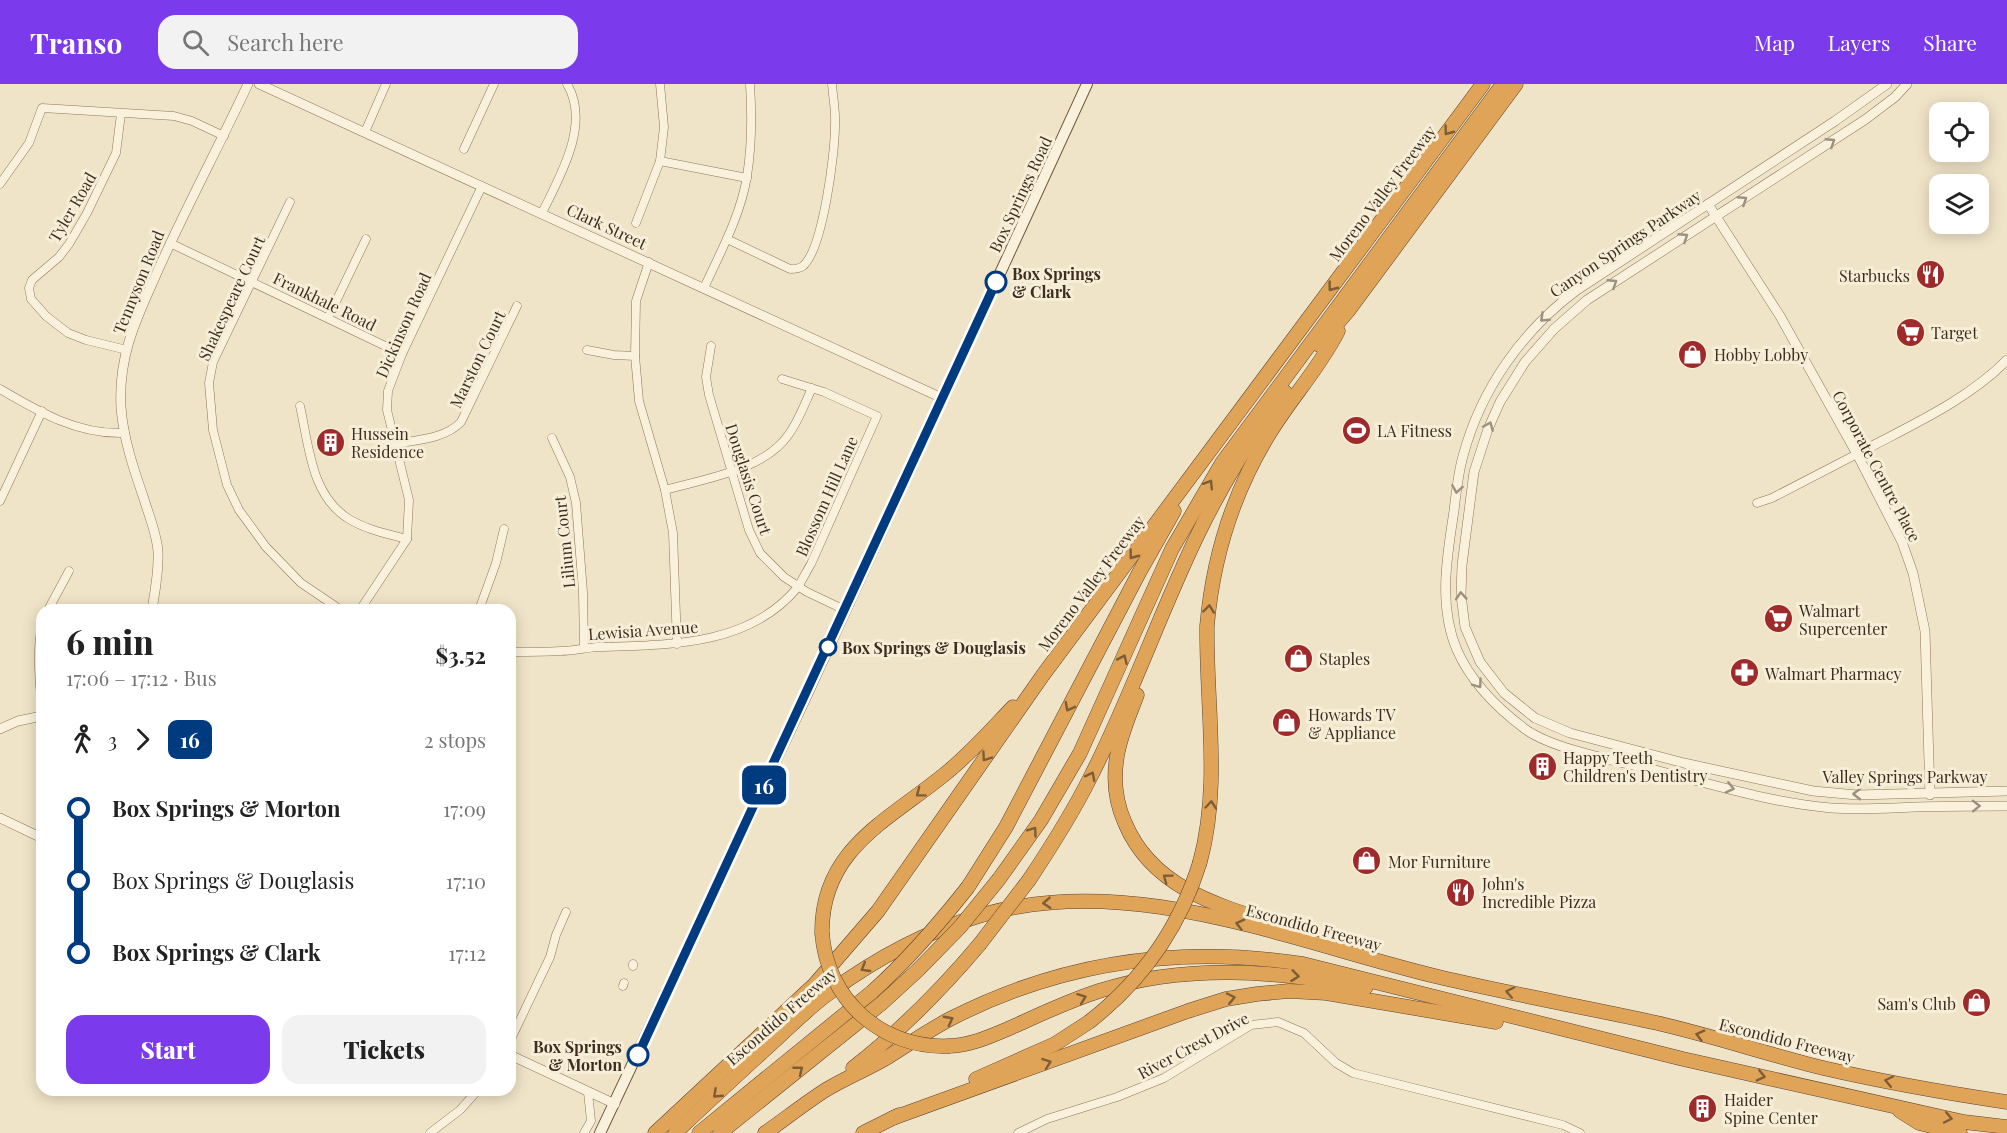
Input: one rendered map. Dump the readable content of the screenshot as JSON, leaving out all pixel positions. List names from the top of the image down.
{
  "streets": {
    "highway": ["Moreno Valley Freeway", "Escondido Freeway"],
    "main road": ["Box Springs Road"],
    "street": [
      "Tyler Road",
      "Clark Street",
      "Canyon Springs Parkway",
      "Tennyson Road",
      "Shakespeare Court",
      "Frankhale Road",
      "Dickinson Road",
      "Marston Court",
      "Corporate Centre Place",
      "Douglasis Court",
      "Blossom Hill Lane",
      "Lilium Court",
      "Lewisia Avenue",
      "Valley Springs Parkway",
      "River Crest Drive"
    ]
  },
  "crossings": [
    ["Box Springs Road", "Clark Street"],
    ["Box Springs Road", "Douglasis Court"],
    ["Tyler Road", "Tennyson Road"],
    ["Clark Street", "Dickinson Road"],
    ["Canyon Springs Parkway", "Corporate Centre Place"],
    ["Canyon Springs Parkway", "Valley Springs Parkway"],
    ["Tennyson Road", "Frankhale Road"],
    ["Shakespeare Court", "Frankhale Road"],
    ["Frankhale Road", "Dickinson Road"],
    ["Dickinson Road", "Marston Court"],
    ["Corporate Centre Place", "Valley Springs Parkway"],
    ["Douglasis Court", "Blossom Hill Lane"],
    ["Douglasis Court", "Lewisia Avenue"],
    ["Blossom Hill Lane", "Lewisia Avenue"],
    ["Lilium Court", "Lewisia Avenue"]
  ],
  "places": {
    "restaurant": ["Starbucks", "John's Incredible Pizza"],
    "other": ["Box Springs & Clark", "Box Springs & Douglasis", "Box Springs & Morton"],
    "supermarket": ["Target", "Walmart Supercenter"],
    "shop": [
      "Hobby Lobby",
      "Staples",
      "Howards TV & Appliance",
      "Mor Furniture",
      "Sam's Club"
    ],
    "sports": ["LA Fitness"],
    "building": ["Hussein Residence", "Happy Teeth Children's Dentistry", "Haider Spine Center"],
    "pharmacy": ["Walmart Pharmacy"]
  },
  "lines": ["bus line 16"],
  "page": {
    "header": "Transo",
    "search": "Search here",
    "nav": ["Map", "Layers", "Share"],
    "on_map": "16",
    "heading": ["6 min", "17:06 – 17:12 · Bus", "$3.52"],
    "legs": ["3", "16", "2 stops"],
    "list": [
      {
        "name": "Box Springs & Morton",
        "value": "17:09"
      },
      {
        "name": "Box Springs & Douglasis",
        "value": "17:10"
      },
      {
        "name": "Box Springs & Clark",
        "value": "17:12"
      }
    ],
    "buttons": ["Start", "Tickets"]
  }
}
